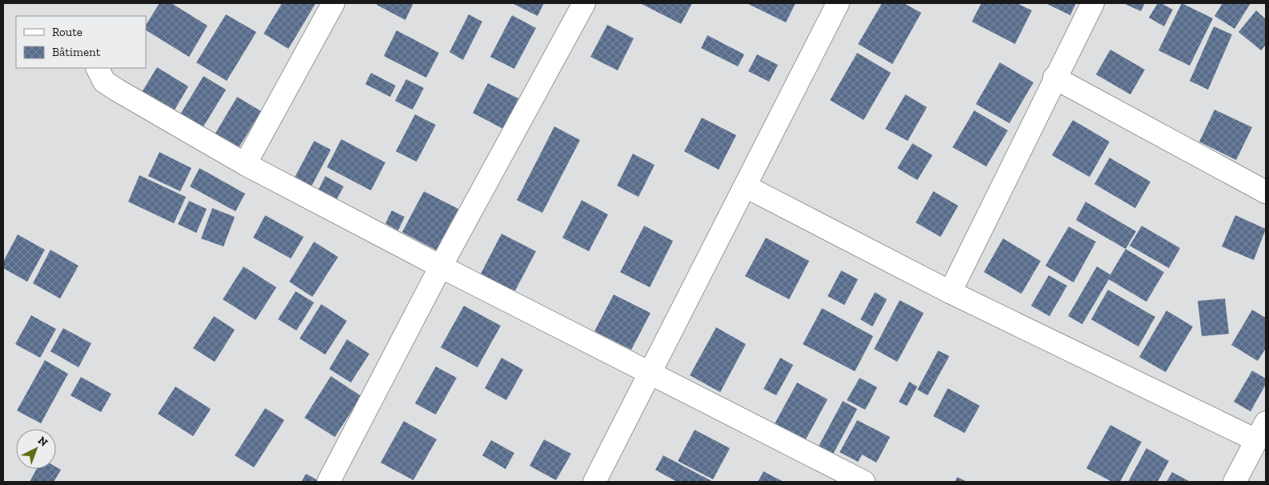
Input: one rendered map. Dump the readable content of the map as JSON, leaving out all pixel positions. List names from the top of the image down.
{
  "legend": ["Route", "Bâtiment"],
  "north": "top right"
}
